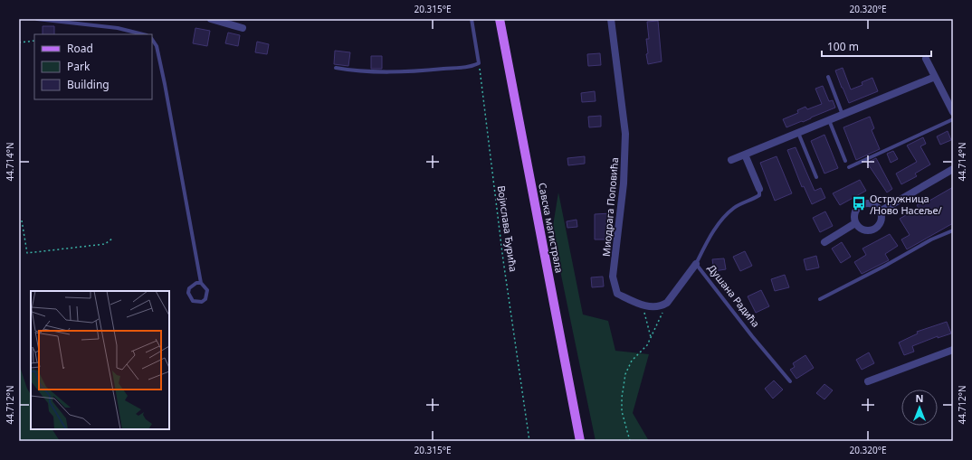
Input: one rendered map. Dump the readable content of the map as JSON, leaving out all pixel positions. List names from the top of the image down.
{
  "streets": {
    "main road": ["Савска магистрала"],
    "street": ["Миодрага Поповића", "Душана Радића"],
    "path": ["Војислава Ђурића"]
  },
  "places": {
    "bus stop": ["Остружница /Ново Насеље/"]
  },
  "legend": ["Road", "Park", "Building"],
  "scale_bar": "100 m",
  "north": "top",
  "coordinates": [
    "20.315°E",
    "20.320°E",
    "44.714°N",
    "44.712°N"
  ]
}
